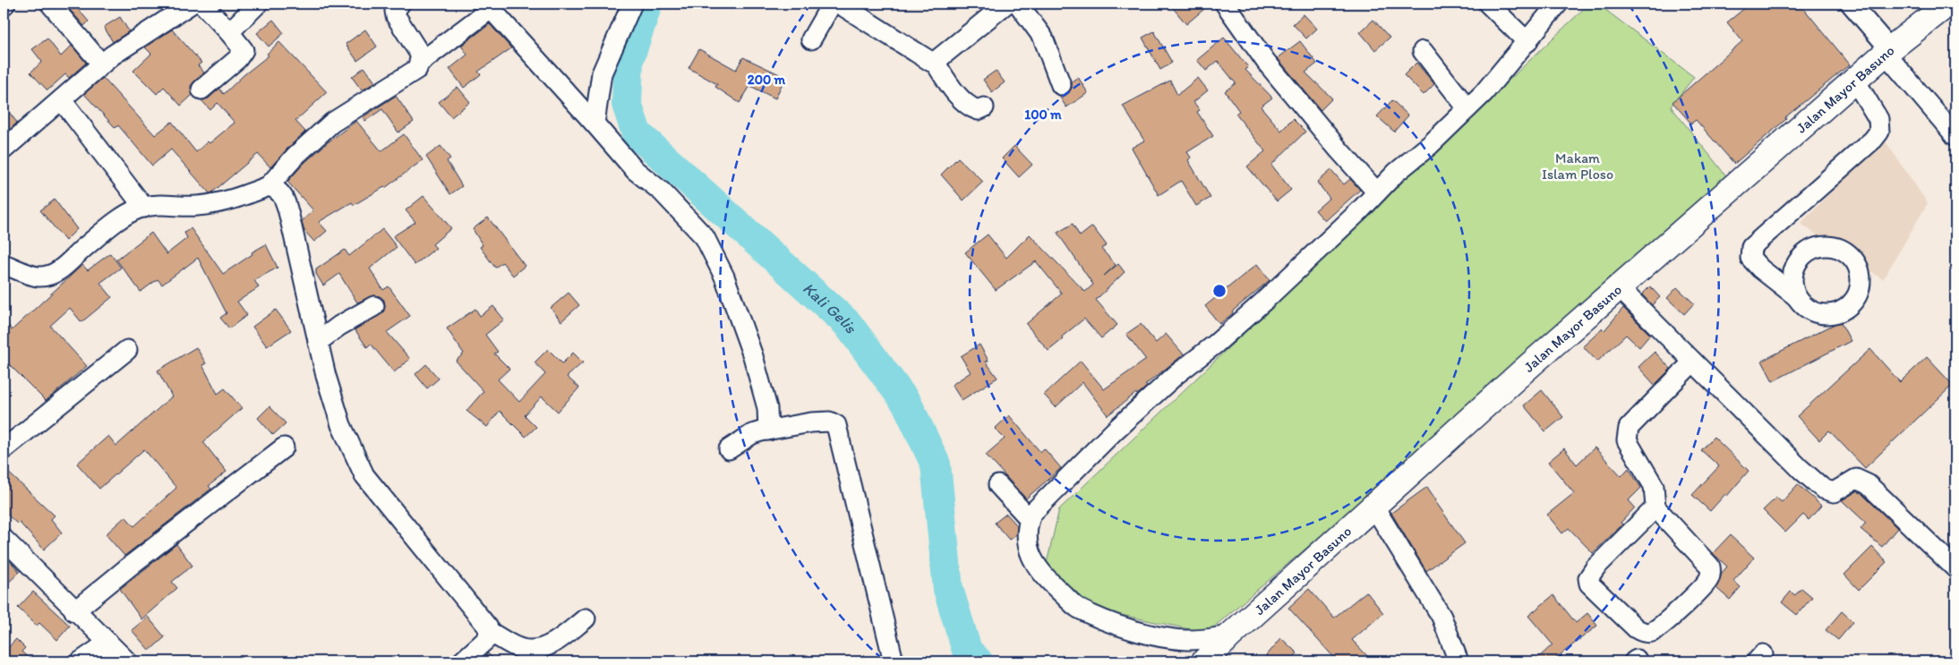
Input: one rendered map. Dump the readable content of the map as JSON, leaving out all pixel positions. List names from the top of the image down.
{
  "streets": {
    "main road": ["Jalan Mayor Basuno"]
  },
  "water": ["Kali Gelis"],
  "parks": ["Makam Islam Ploso"],
  "rings": ["200 m", "100 m"]
}
